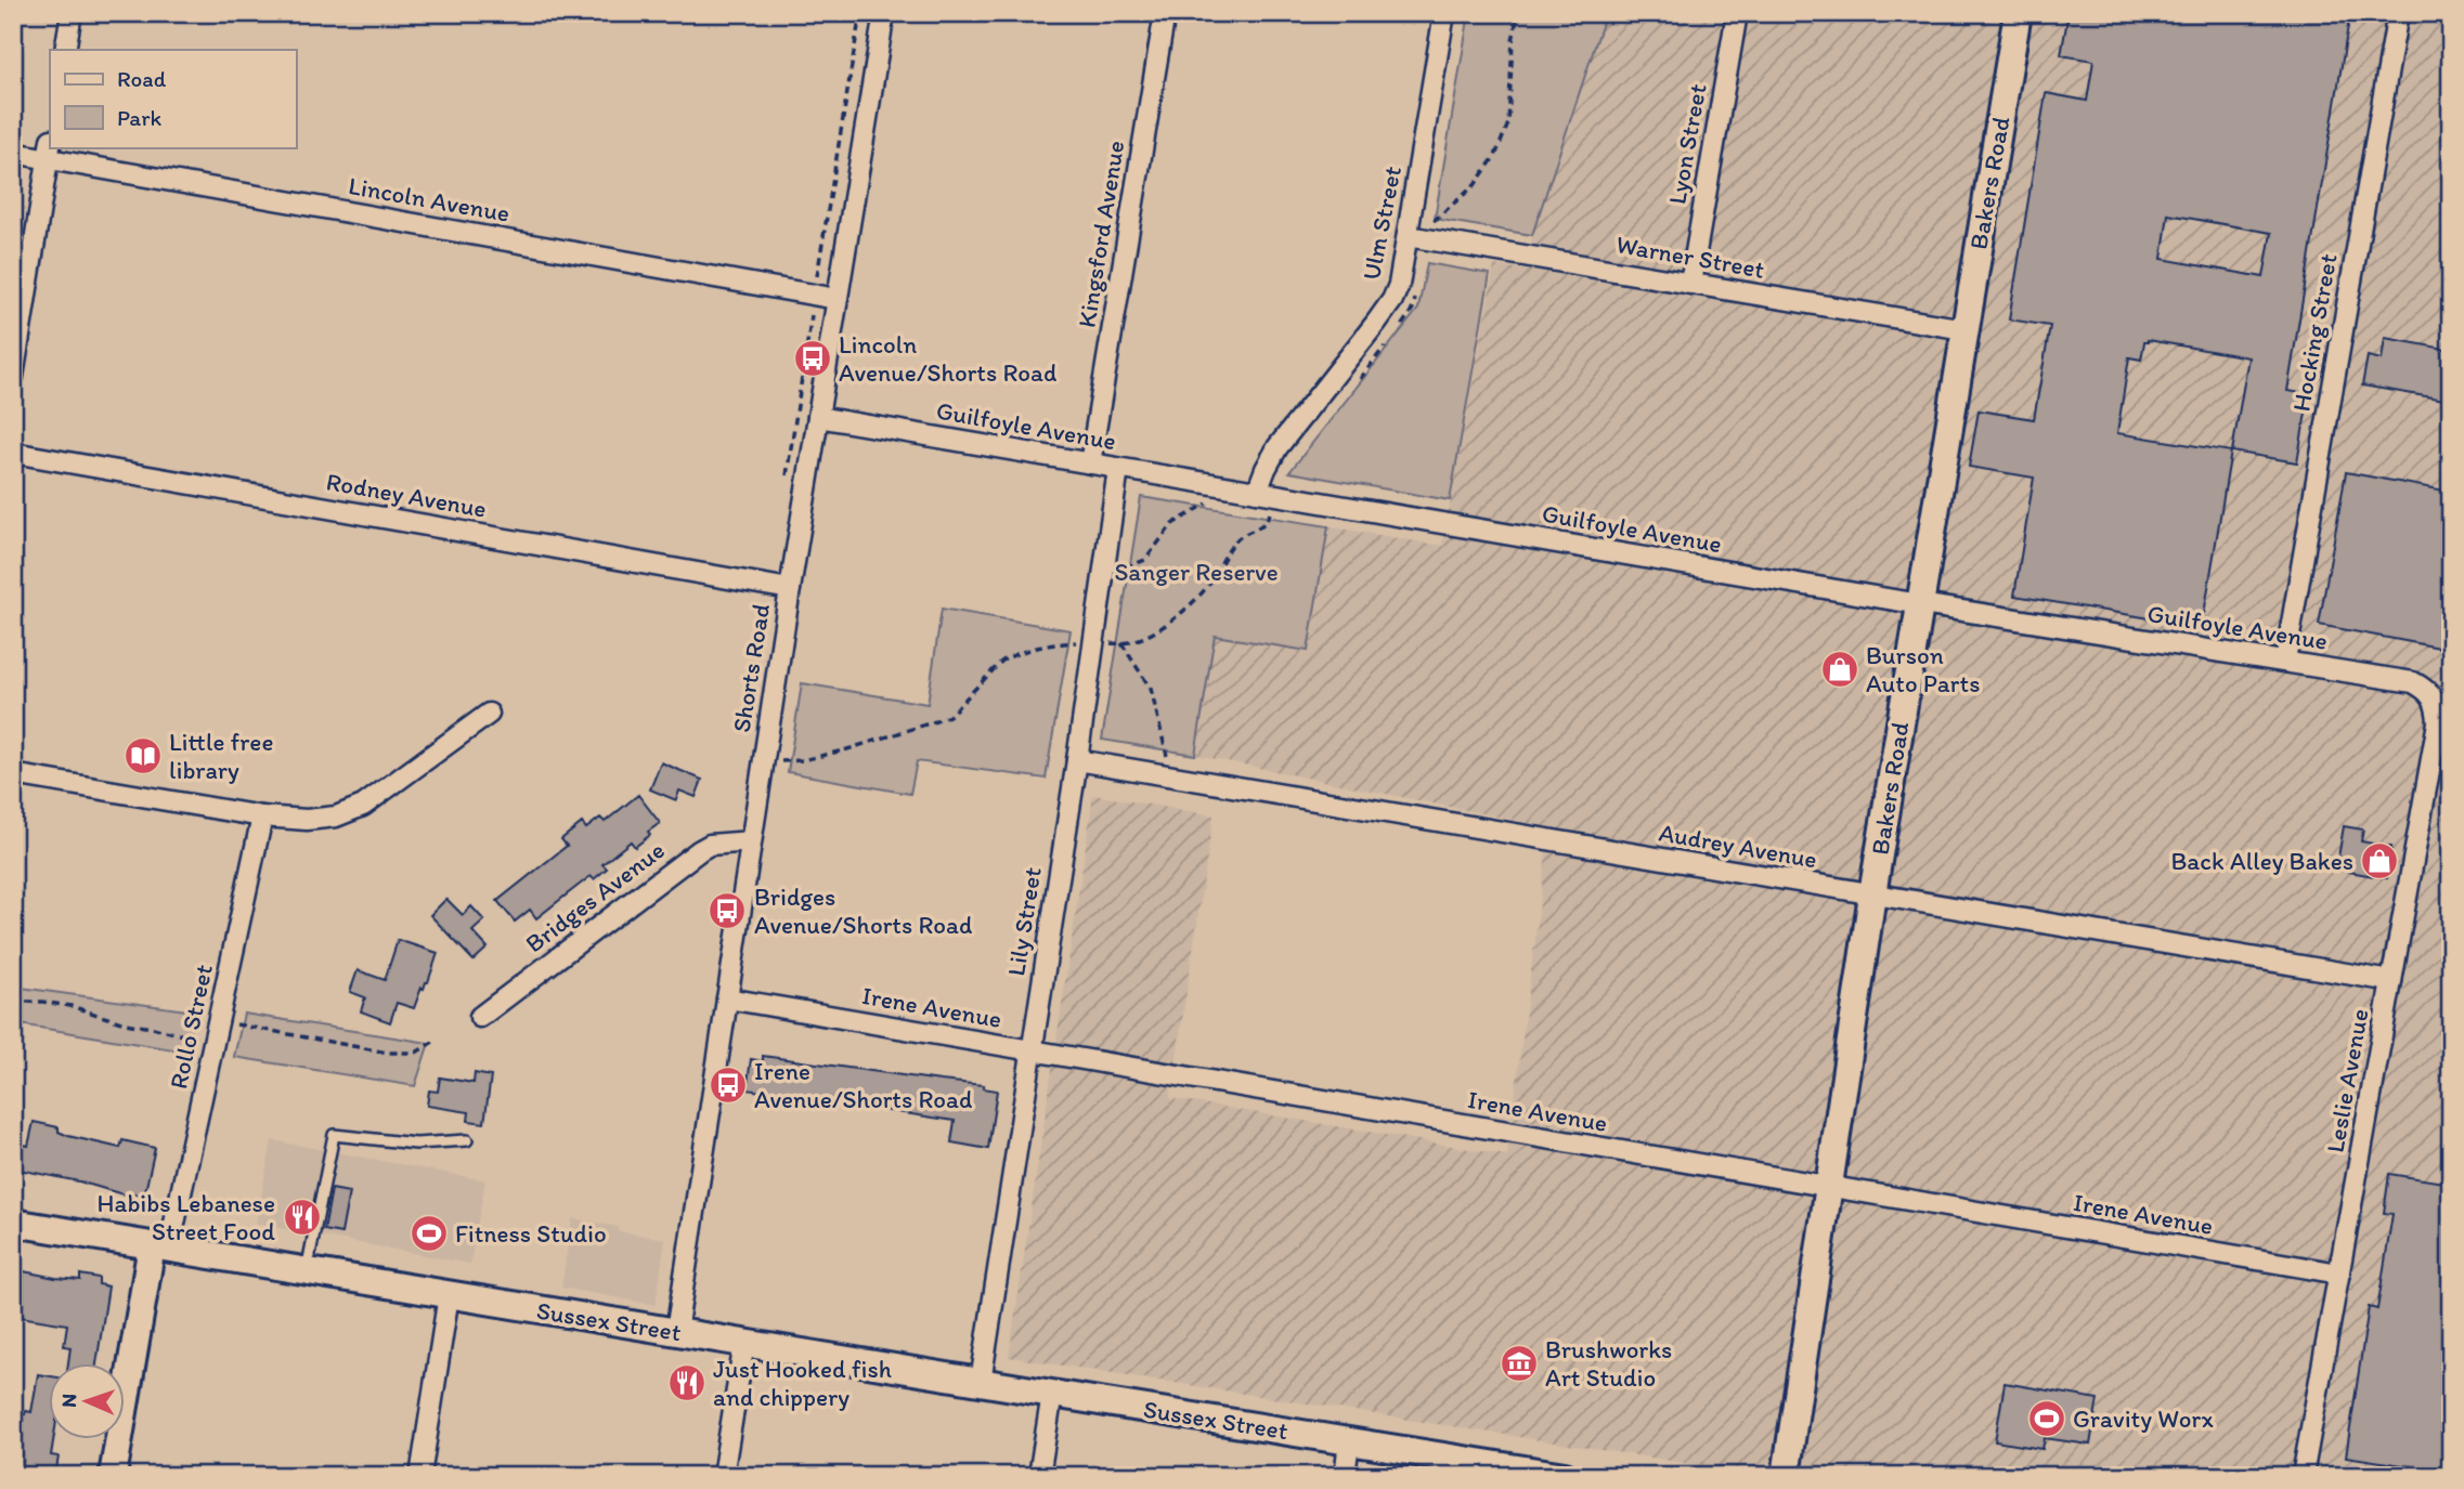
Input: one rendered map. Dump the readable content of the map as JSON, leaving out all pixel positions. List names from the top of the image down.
{
  "streets": {
    "street": [
      "Lyon Street",
      "Bakers Road",
      "Lincoln Avenue",
      "Ulm Street",
      "Kingsford Avenue",
      "Warner Street",
      "Hocking Street",
      "Guilfoyle Avenue",
      "Rodney Avenue",
      "Shorts Road",
      "Audrey Avenue",
      "Bridges Avenue",
      "Lily Street",
      "Irene Avenue",
      "Rollo Street",
      "Leslie Avenue",
      "Sussex Street"
    ]
  },
  "crossings": [
    ["Lyon Street", "Warner Street"],
    ["Bakers Road", "Warner Street"],
    ["Bakers Road", "Guilfoyle Avenue"],
    ["Bakers Road", "Audrey Avenue"],
    ["Bakers Road", "Irene Avenue"],
    ["Lincoln Avenue", "Shorts Road"],
    ["Ulm Street", "Warner Street"],
    ["Ulm Street", "Guilfoyle Avenue"],
    ["Kingsford Avenue", "Guilfoyle Avenue"],
    ["Hocking Street", "Guilfoyle Avenue"],
    ["Guilfoyle Avenue", "Shorts Road"],
    ["Guilfoyle Avenue", "Lily Street"],
    ["Guilfoyle Avenue", "Leslie Avenue"],
    ["Rodney Avenue", "Shorts Road"],
    ["Shorts Road", "Bridges Avenue"],
    ["Shorts Road", "Irene Avenue"],
    ["Shorts Road", "Sussex Street"],
    ["Audrey Avenue", "Lily Street"],
    ["Audrey Avenue", "Leslie Avenue"],
    ["Lily Street", "Irene Avenue"],
    ["Lily Street", "Sussex Street"],
    ["Irene Avenue", "Leslie Avenue"],
    ["Rollo Street", "Sussex Street"]
  ],
  "parks": ["Sanger Reserve"],
  "places": {
    "bus stop": ["Lincoln Avenue/Shorts Road", "Bridges Avenue/Shorts Road", "Irene Avenue/Shorts Road"],
    "shop": ["Burson Auto Parts", "Back Alley Bakes"],
    "library": ["Little free library"],
    "restaurant": ["Habibs Lebanese Street Food", "Just Hooked fish and chippery"],
    "sports": ["Fitness Studio", "Gravity Worx"],
    "museum": ["Brushworks Art Studio"]
  },
  "legend": ["Road", "Park"],
  "north": "left"
}
